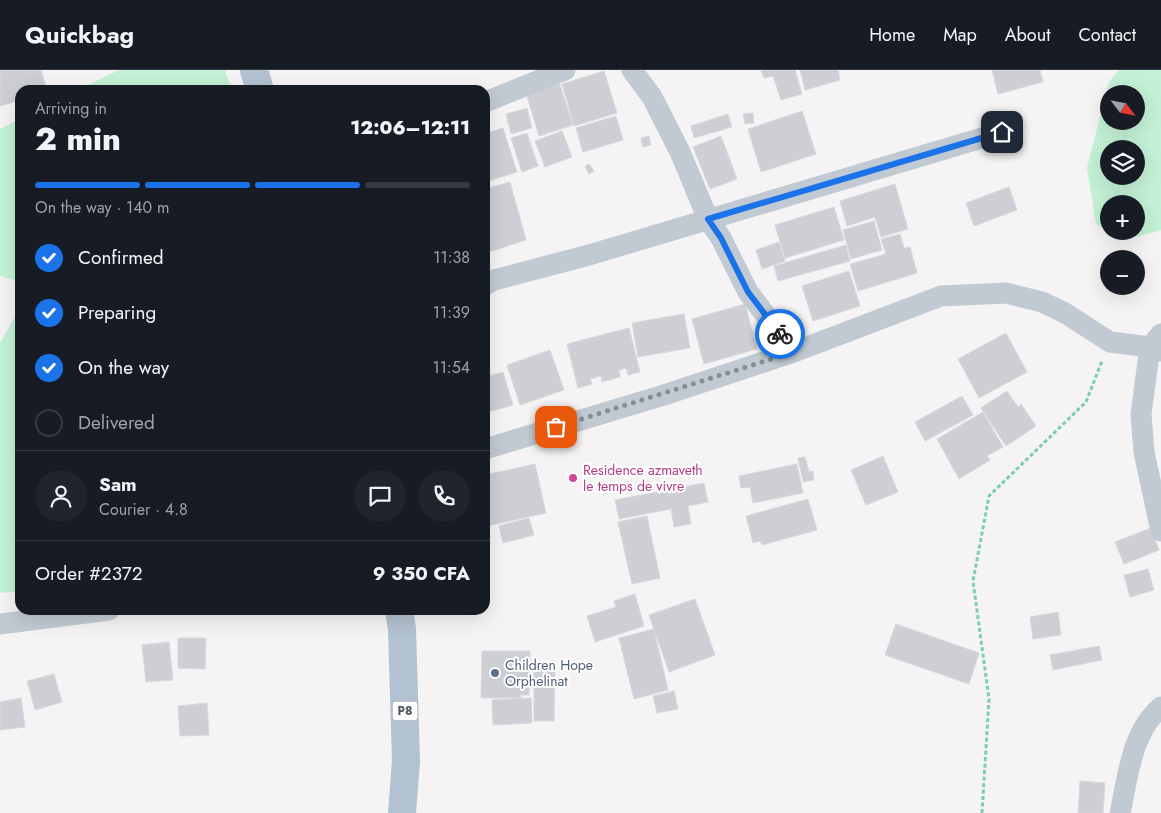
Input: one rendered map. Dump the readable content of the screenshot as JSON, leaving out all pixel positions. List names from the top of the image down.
{
  "streets": {
    "main road": ["P8"]
  },
  "places": ["Residence azmaveth le temps de vivre", "Children Hope Orphelinat"],
  "north": "bottom right",
  "page": {
    "header": "Quickbag",
    "nav": [
      "Home",
      "Map",
      "About",
      "Contact"
    ],
    "map_buttons": ["+", "−"],
    "heading": ["2 min", "Arriving in", "12:06–12:11"],
    "panel": [
      "Sam",
      "Courier · 4.8",
      "Order #2372",
      "9 350 CFA"
    ],
    "bar": "On the way · 140 m",
    "list": [
      ["Confirmed", "11:38"],
      ["Preparing", "11:39"],
      ["On the way", "11:54"],
      "Delivered"
    ]
  }
}
